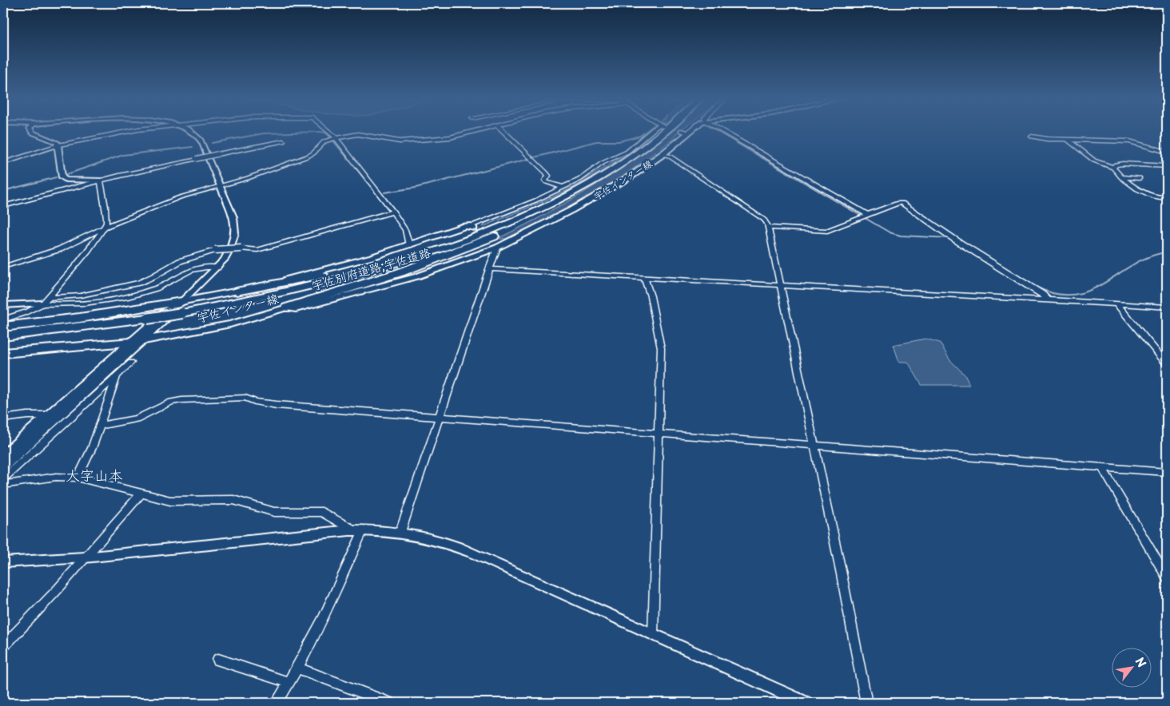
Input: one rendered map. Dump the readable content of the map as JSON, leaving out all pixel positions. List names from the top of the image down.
{
  "streets": {
    "highway": ["宇佐別府道路;宇佐道路"],
    "main road": ["宇佐インター線"]
  },
  "districts": ["大字山本"],
  "north": "top right"
}
